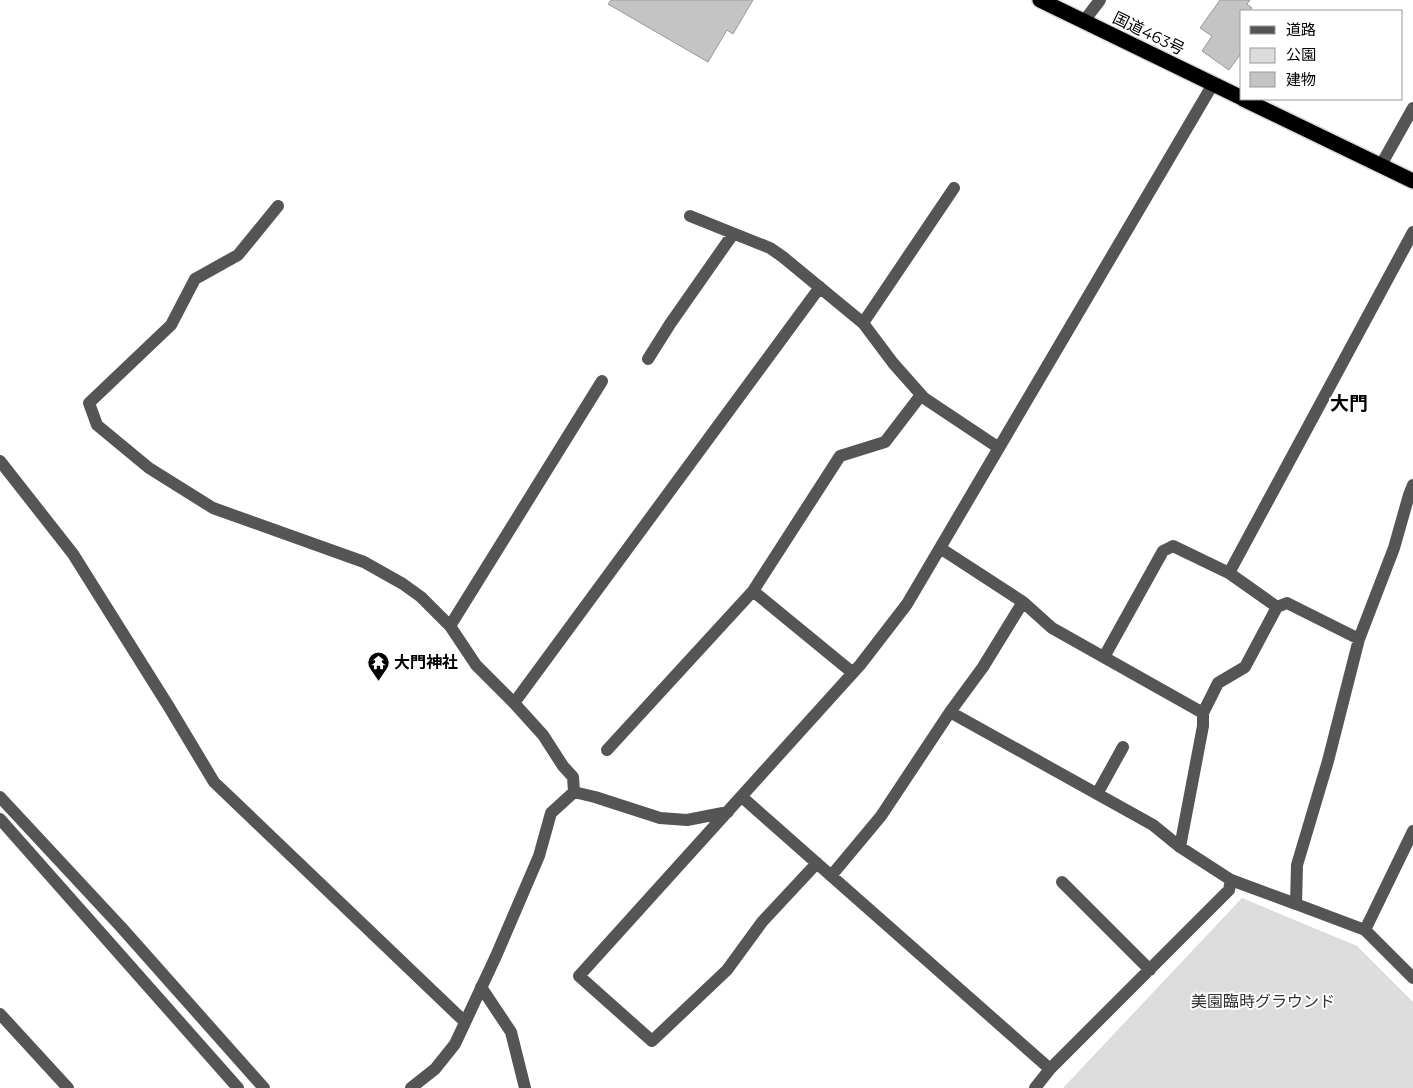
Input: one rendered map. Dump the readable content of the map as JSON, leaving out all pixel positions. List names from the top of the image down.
{
  "streets": {
    "highway": ["国道463号"]
  },
  "districts": ["大門"],
  "parks": ["美園臨時グラウンド"],
  "places": {
    "temple": ["大門神社"]
  },
  "legend": ["道路", "公園", "建物"]
}
